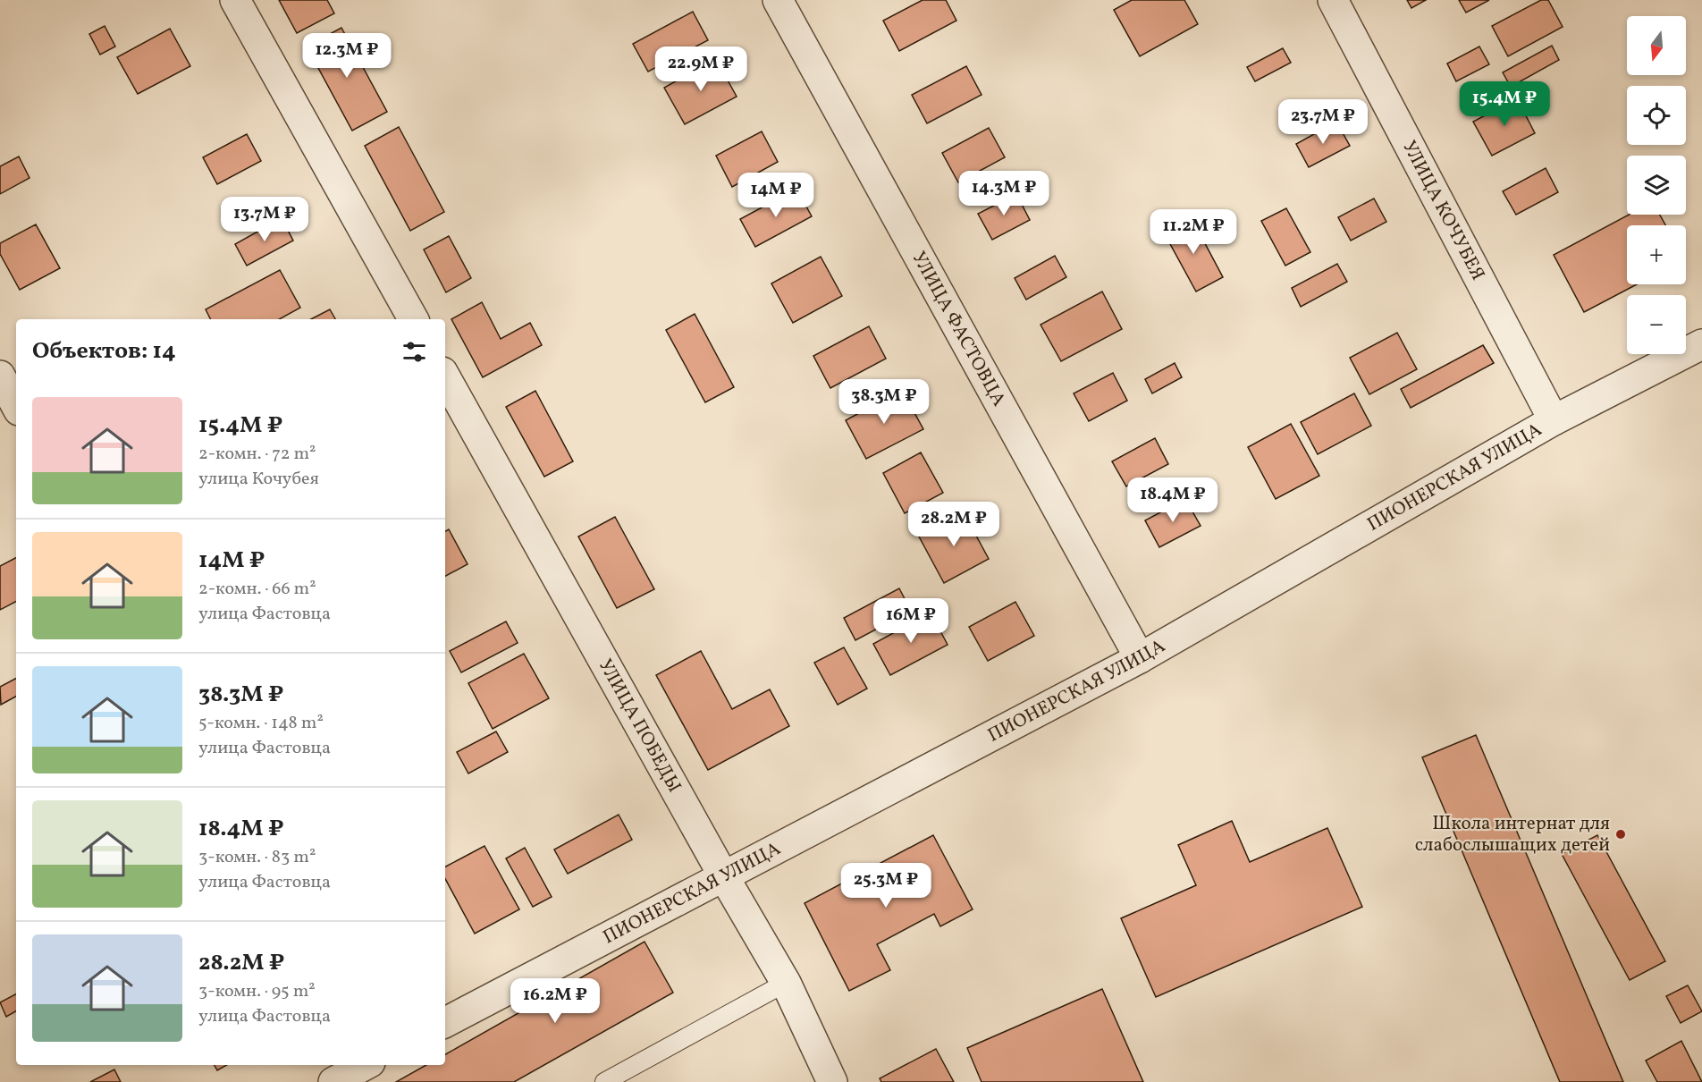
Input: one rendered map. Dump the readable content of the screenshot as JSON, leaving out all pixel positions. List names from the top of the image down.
{
  "streets": {
    "street": [
      "УЛИЦА КОЧУБЕЯ",
      "УЛИЦА ФАСТОВЦА",
      "ПИОНЕРСКАЯ УЛИЦА",
      "УЛИЦА ПОБЕДЫ"
    ]
  },
  "crossings": [
    ["УЛИЦА КОЧУБЕЯ", "ПИОНЕРСКАЯ УЛИЦА"],
    ["УЛИЦА ФАСТОВЦА", "ПИОНЕРСКАЯ УЛИЦА"],
    ["ПИОНЕРСКАЯ УЛИЦА", "УЛИЦА ПОБЕДЫ"]
  ],
  "places": ["Школа интернат для слабослышащих детей"],
  "north": "bottom",
  "page": {
    "map_buttons": ["+", "−"],
    "price": [
      "12.3M ₽",
      "22.9M ₽",
      "15.4M ₽",
      "23.7M ₽",
      "14.3M ₽",
      "14M ₽",
      "13.7M ₽",
      "11.2M ₽",
      "38.3M ₽",
      "18.4M ₽",
      "28.2M ₽",
      "16M ₽",
      "25.3M ₽",
      "16.2M ₽"
    ],
    "heading": "Объектов: 14",
    "list": [
      {
        "name": "15.4M ₽",
        "note": "2-комн. · 72 m² · улица Кочубея"
      },
      {
        "name": "14M ₽",
        "note": "2-комн. · 66 m² · улица Фастовца"
      },
      {
        "name": "38.3M ₽",
        "note": "5-комн. · 148 m² · улица Фастовца"
      },
      {
        "name": "18.4M ₽",
        "note": "3-комн. · 83 m² · улица Фастовца"
      },
      {
        "name": "28.2M ₽",
        "note": "3-комн. · 95 m² · улица Фастовца"
      }
    ]
  }
}
